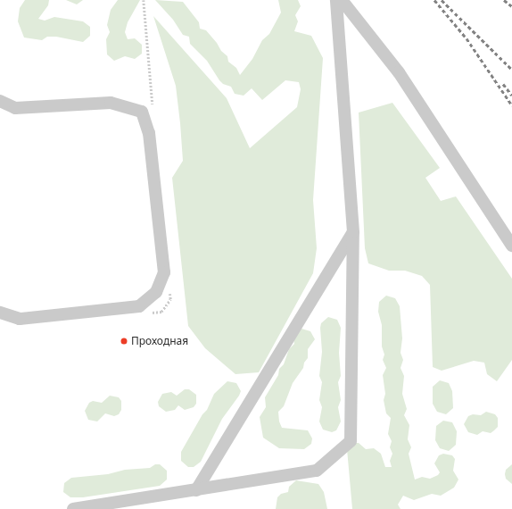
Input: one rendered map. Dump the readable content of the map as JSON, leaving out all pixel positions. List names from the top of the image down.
{
  "places": ["Проходная"]
}
